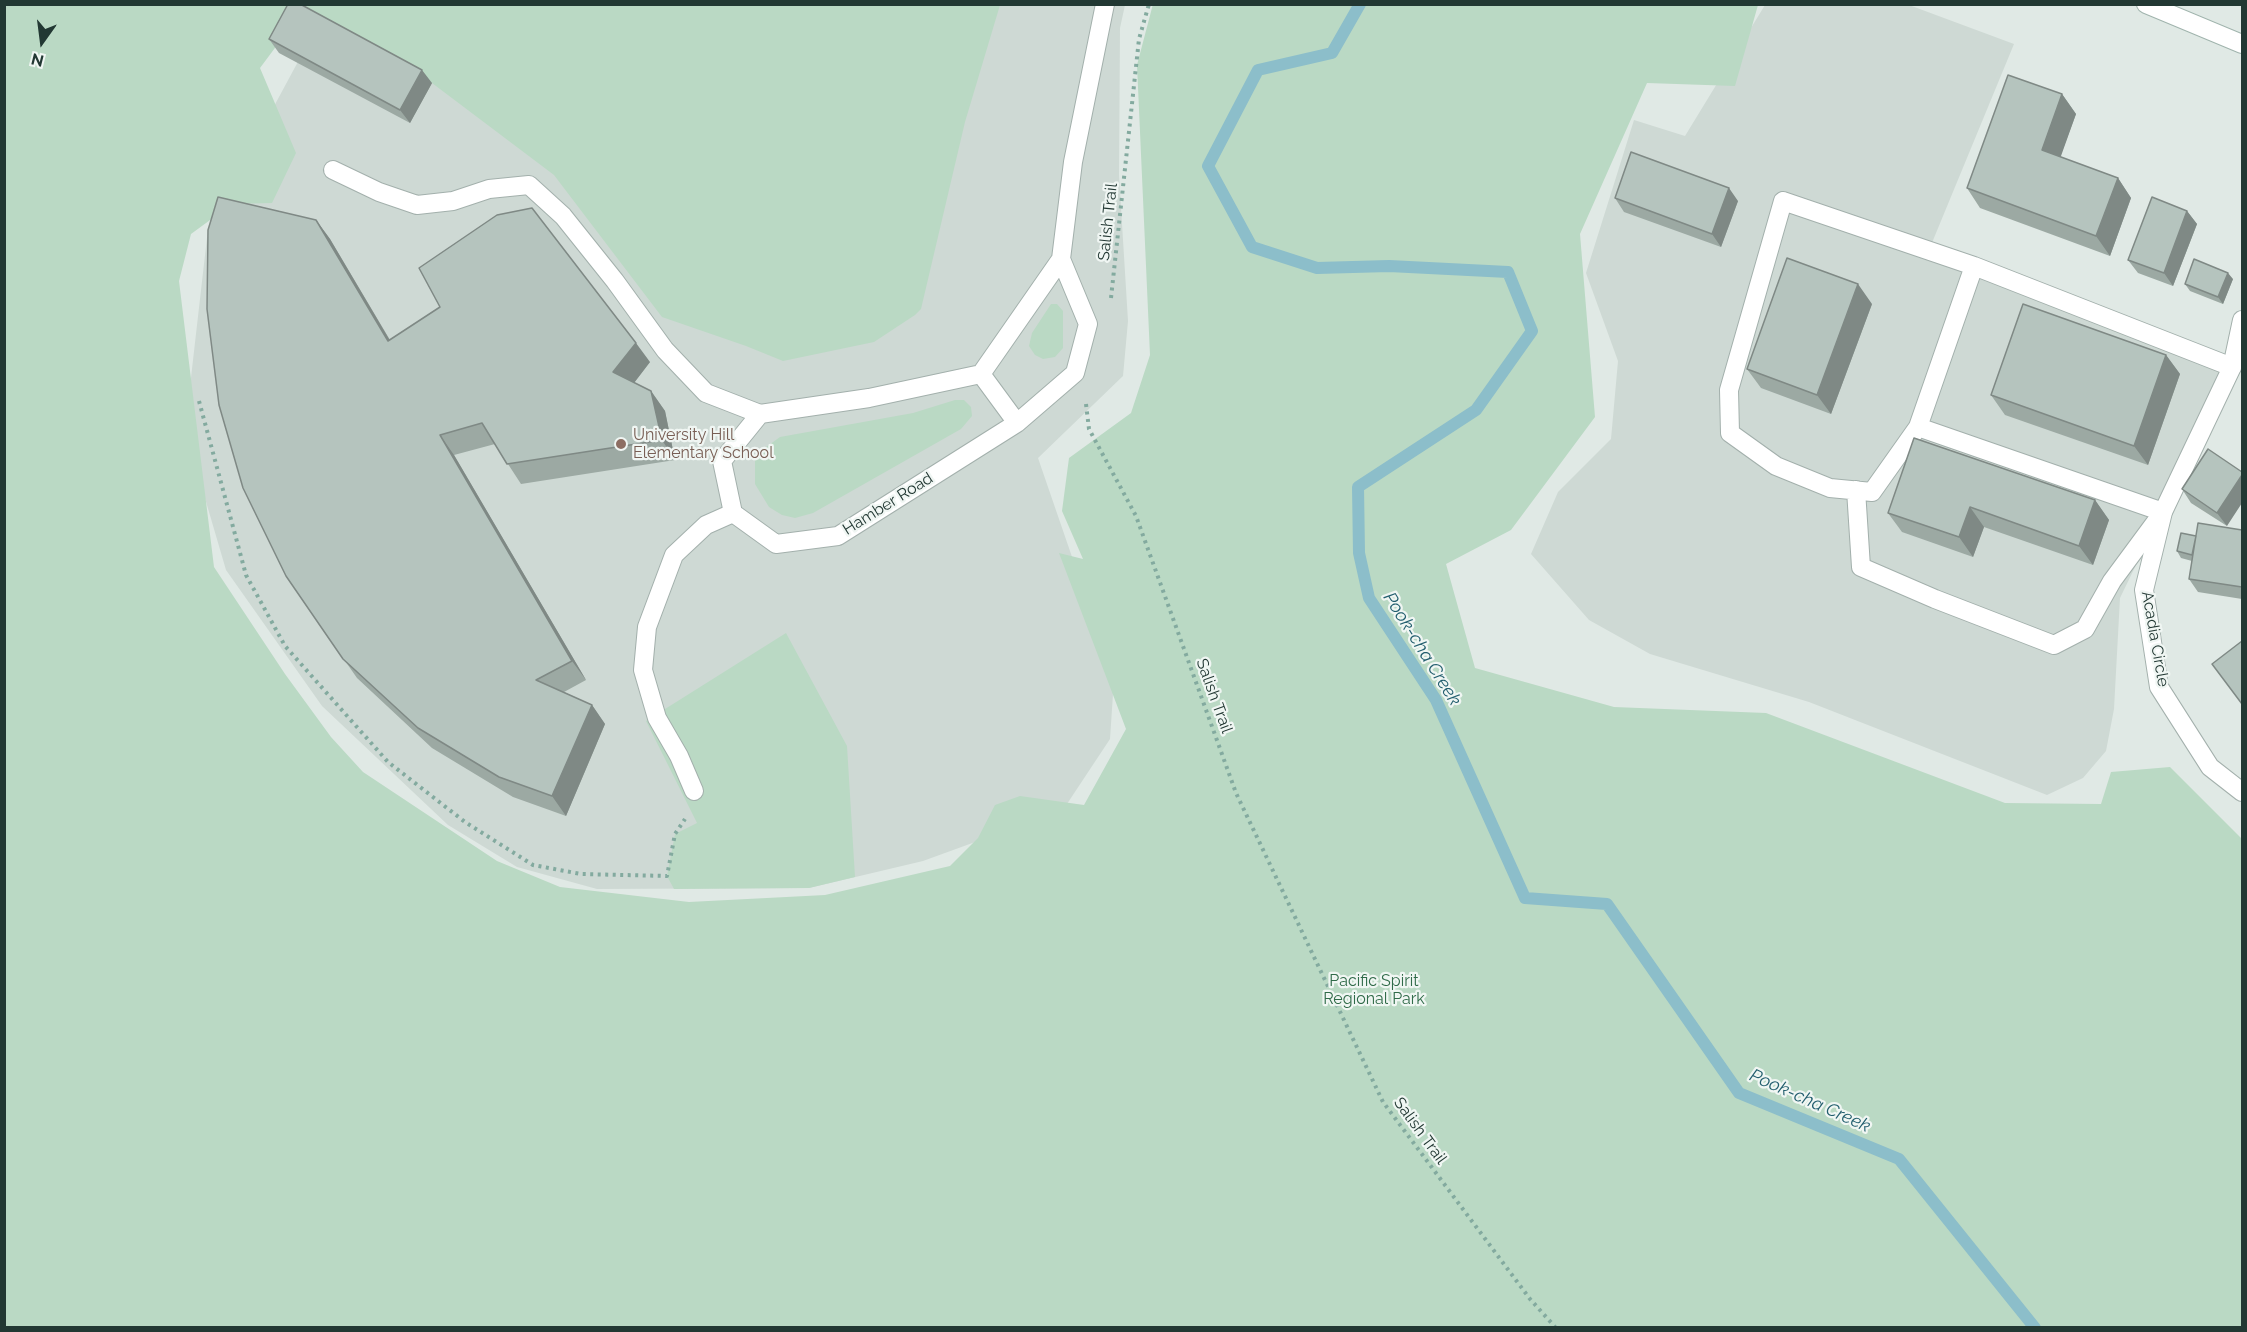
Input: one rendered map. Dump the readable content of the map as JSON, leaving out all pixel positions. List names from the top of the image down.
{
  "streets": {
    "street": ["Hamber Road", "Acadia Circle"],
    "path": ["Salish Trail"]
  },
  "water": ["Pook-cha Creek"],
  "parks": ["Pacific Spirit Regional Park"],
  "places": ["University Hill Elementary School"],
  "north": "bottom"
}
